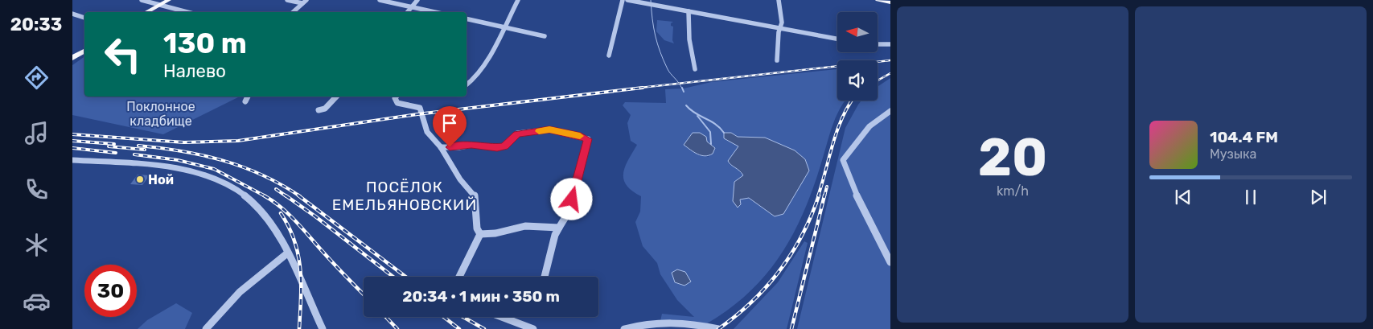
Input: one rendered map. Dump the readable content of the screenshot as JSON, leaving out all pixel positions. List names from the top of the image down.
{
  "districts": ["ПОСЁЛОК ЕМЕЛЬЯНОВСКИЙ"],
  "parks": ["Поклонное кладбище"],
  "places": ["Ной"],
  "north": "left",
  "page": {
    "tabs": "20:33",
    "tile": ["20", "km/h"],
    "turn": ["130 m", "Налево"],
    "song": ["104.4 FM", "Музыка"],
    "limit": "30",
    "trip": "20:34 · 1 мин · 350 m"
  }
}
